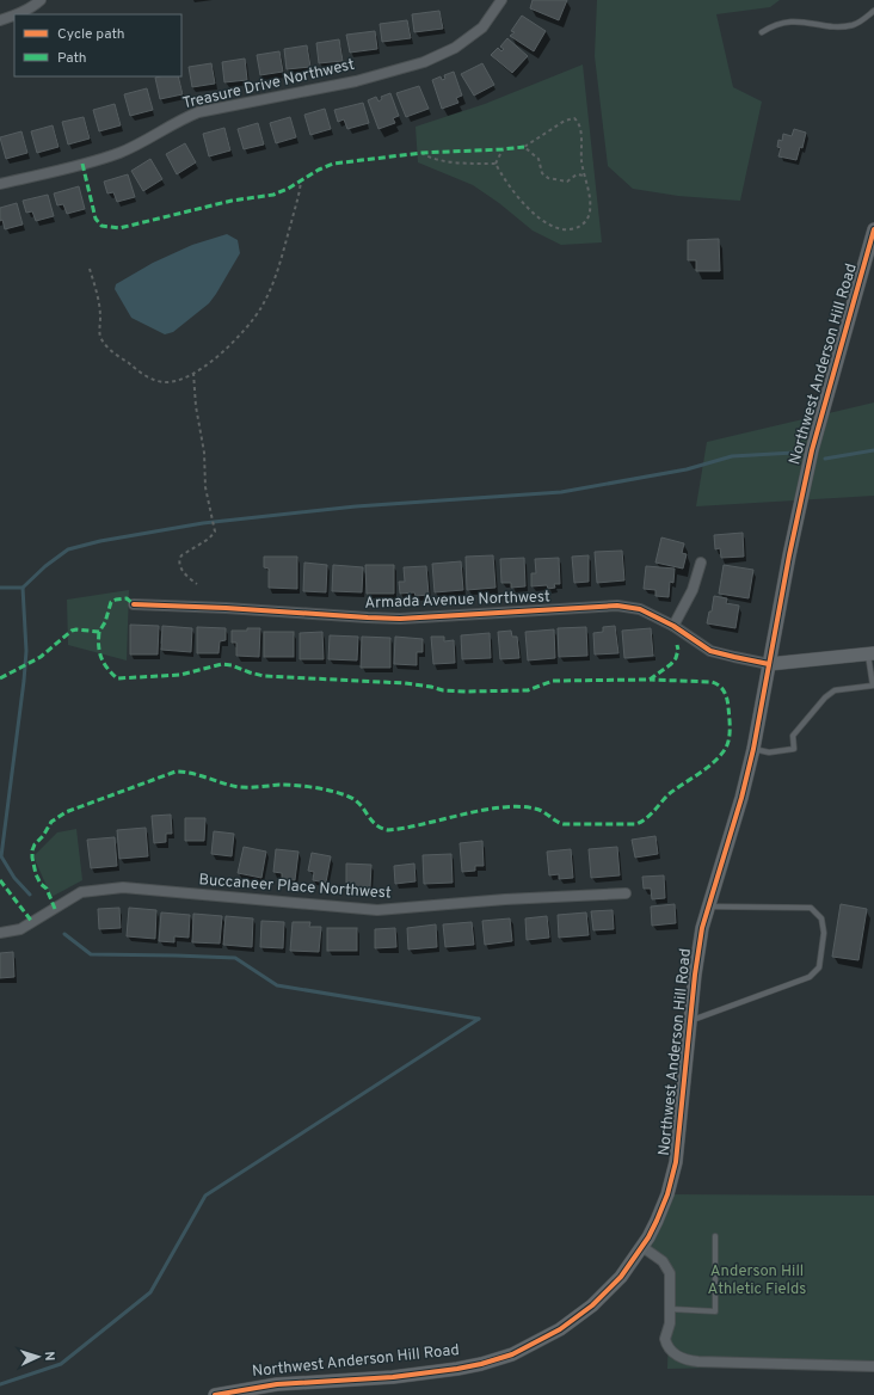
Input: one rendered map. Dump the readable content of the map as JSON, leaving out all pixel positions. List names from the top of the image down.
{
  "streets": {
    "main road": ["Northwest Anderson Hill Road"],
    "street": ["Treasure Drive Northwest", "Armada Avenue Northwest", "Buccaneer Place Northwest"]
  },
  "crossings": [
    ["Northwest Anderson Hill Road", "Armada Avenue Northwest"]
  ],
  "parks": ["Anderson Hill Athletic Fields"],
  "legend": ["Cycle path", "Path"],
  "north": "right"
}
